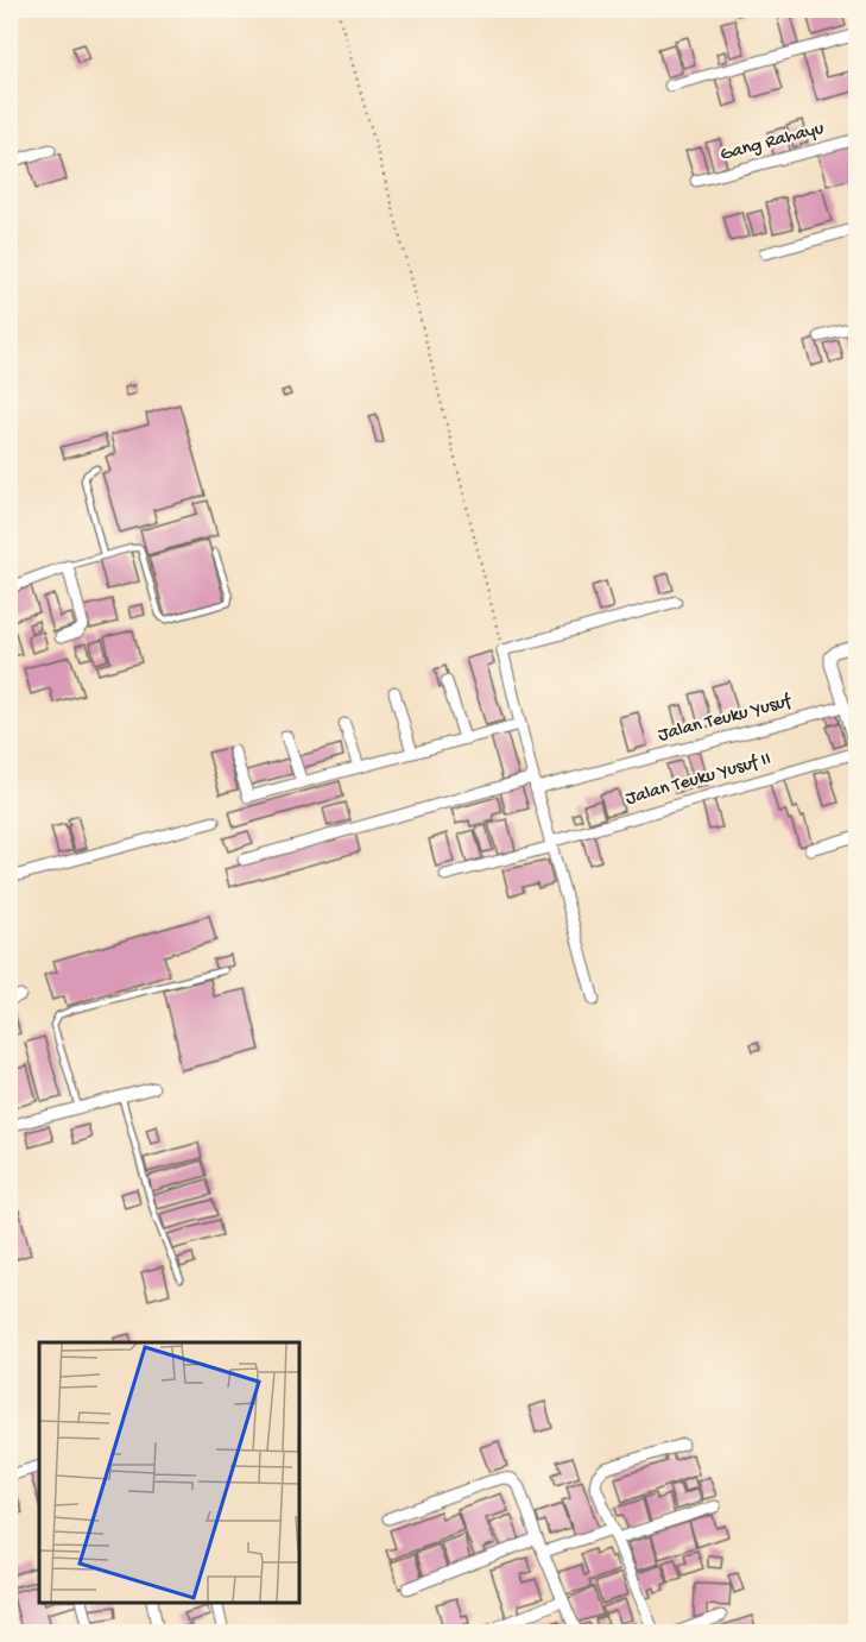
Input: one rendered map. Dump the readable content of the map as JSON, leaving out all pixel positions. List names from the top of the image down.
{
  "streets": {
    "street": ["Gang Rahayu", "Jalan Teuku Yusuf", "Jalan Teuku Yusuf II"]
  }
}
